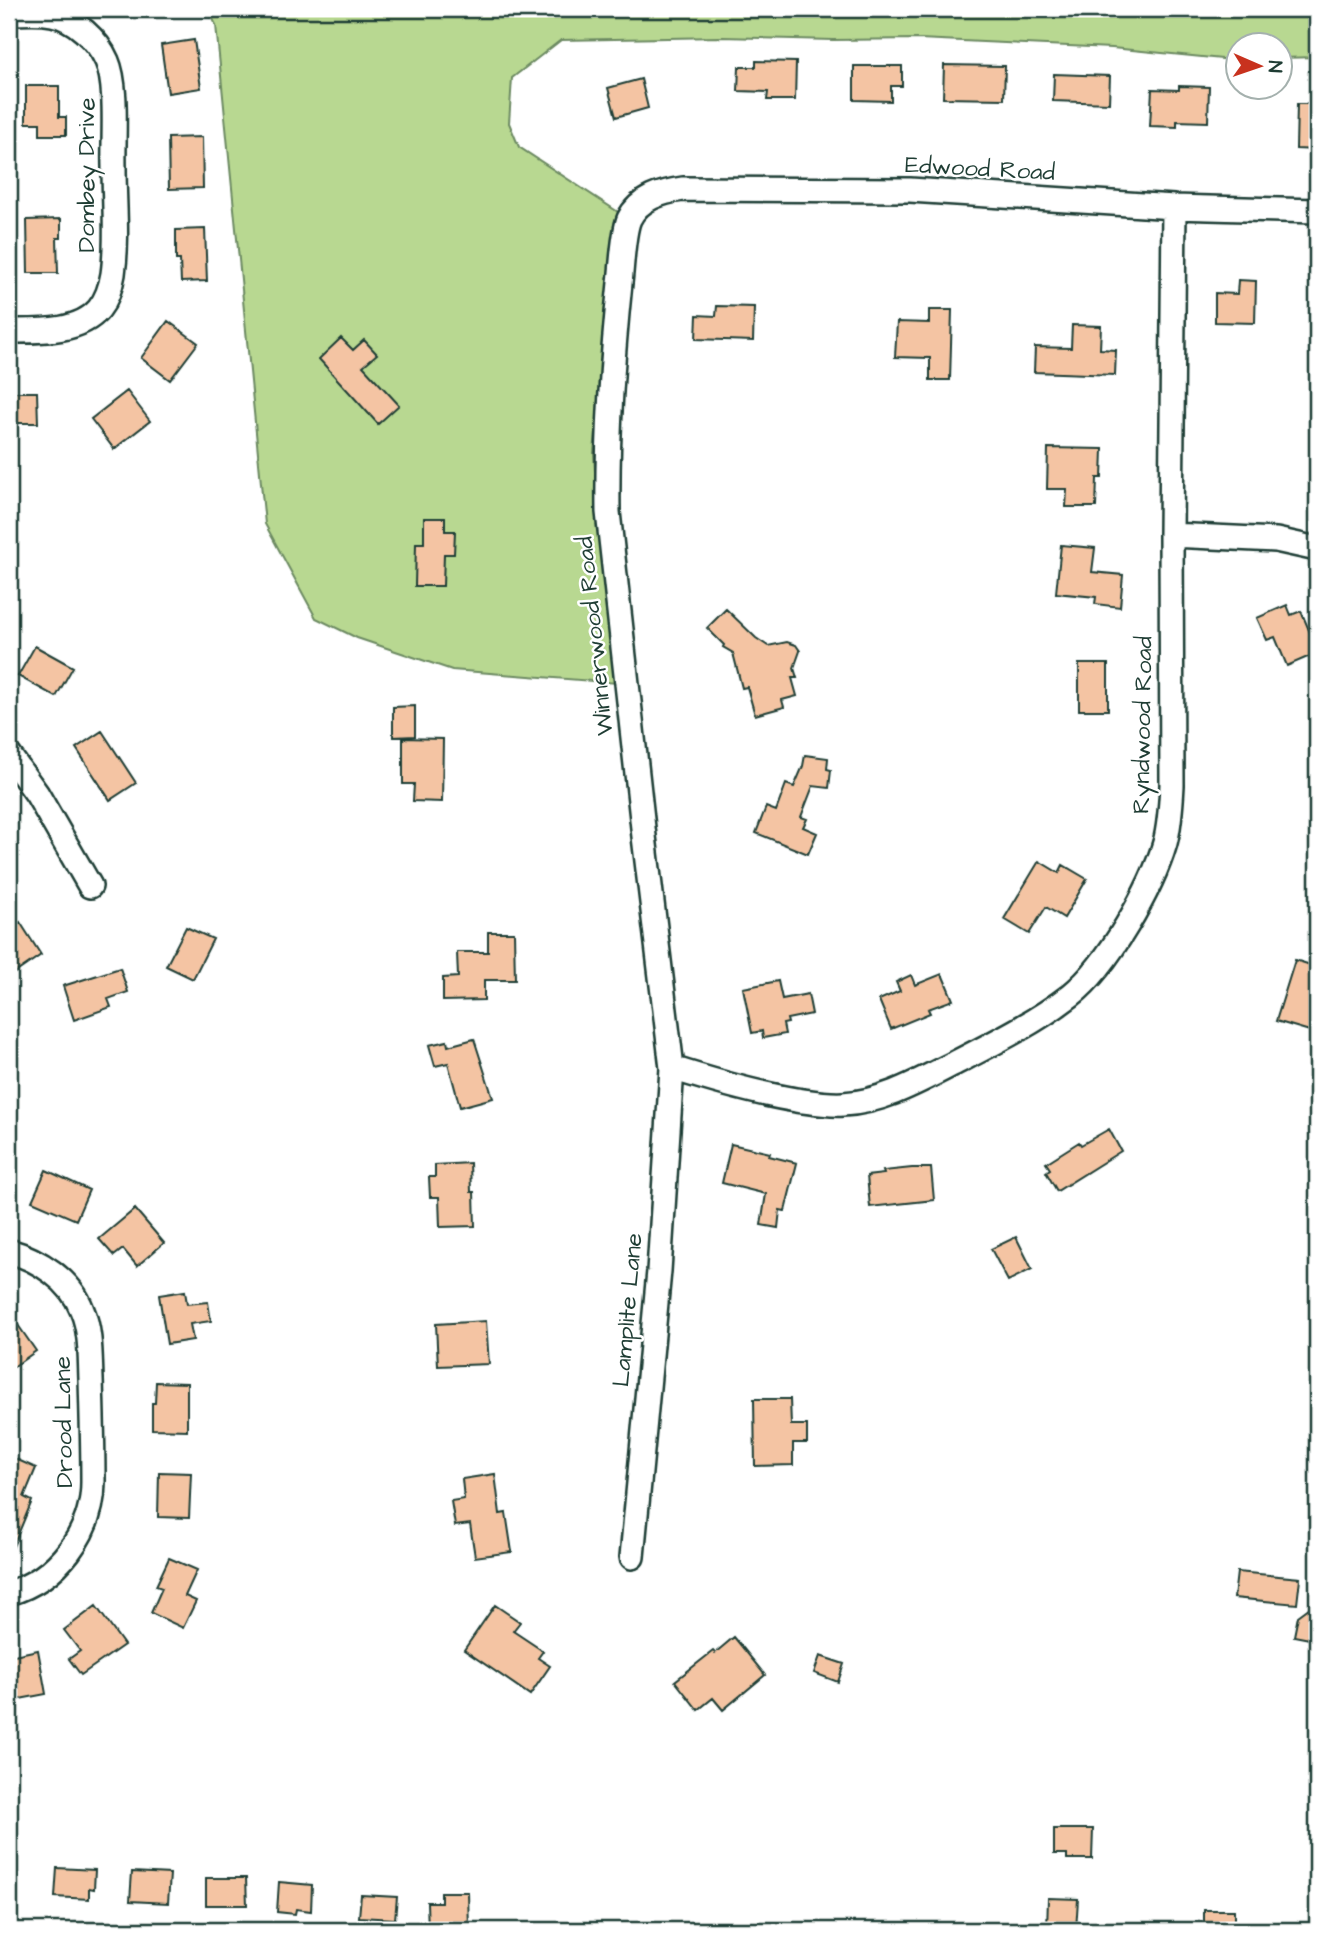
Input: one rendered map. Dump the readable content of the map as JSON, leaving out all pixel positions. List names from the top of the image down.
{
  "streets": {
    "street": [
      "Edwood Road",
      "Dombey Drive",
      "Winnerwood Road",
      "Ryndwood Road",
      "Lamplite Lane",
      "Drood Lane"
    ]
  },
  "crossings": [
    ["Edwood Road", "Winnerwood Road"],
    ["Edwood Road", "Ryndwood Road"],
    ["Winnerwood Road", "Ryndwood Road"],
    ["Winnerwood Road", "Lamplite Lane"],
    ["Ryndwood Road", "Lamplite Lane"]
  ],
  "north": "right"
}
